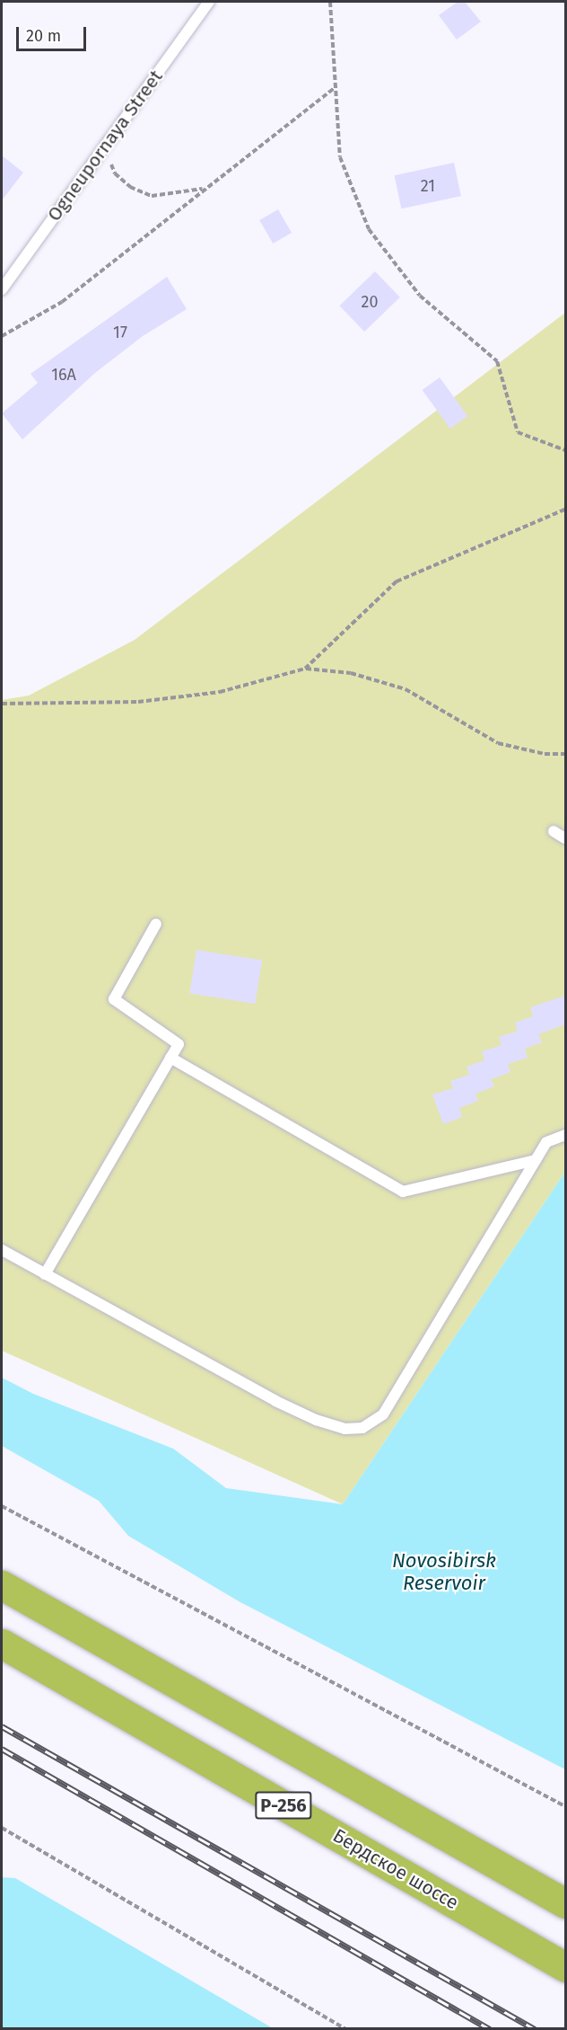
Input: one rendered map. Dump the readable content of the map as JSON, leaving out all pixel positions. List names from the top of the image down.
{
  "streets": {
    "highway": ["Р-256", "Бердское шоссе"],
    "lane": ["Ogneupornaya Street"]
  },
  "water": ["Novosibirsk Reservoir"],
  "house_numbers": [
    "21",
    "20",
    "17",
    "16А"
  ],
  "scale_bar": "20 m"
}
